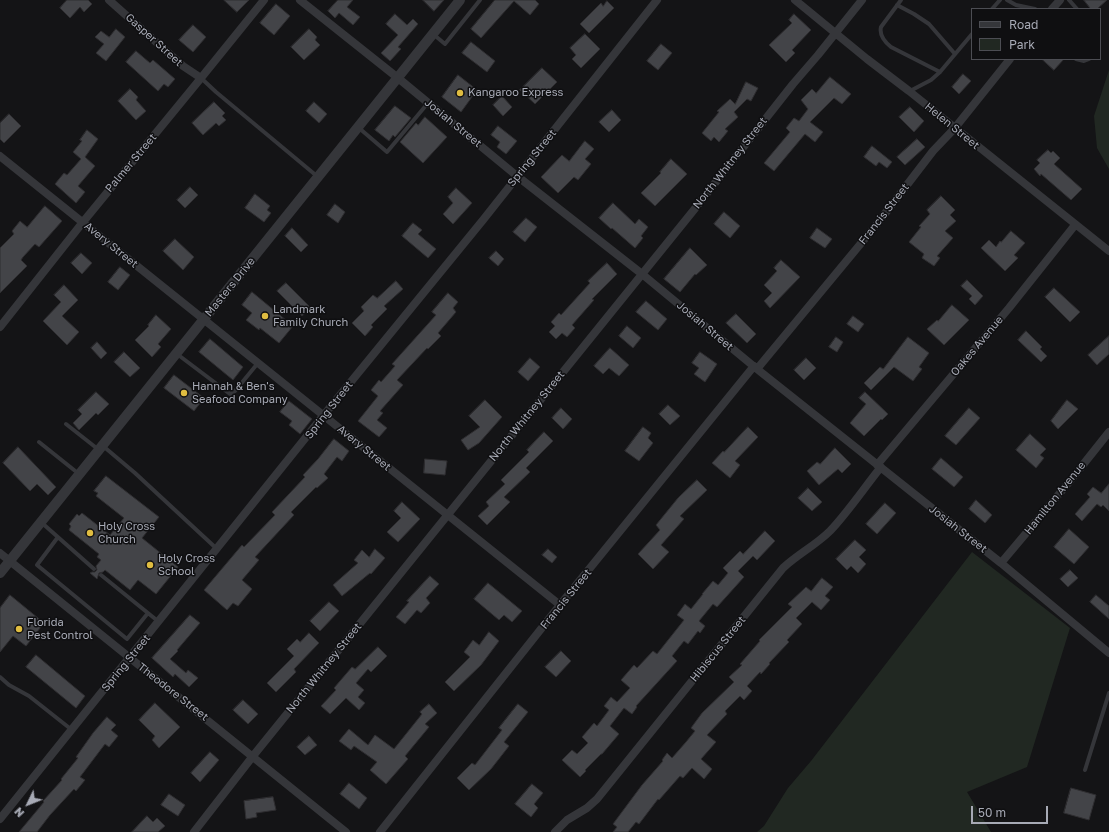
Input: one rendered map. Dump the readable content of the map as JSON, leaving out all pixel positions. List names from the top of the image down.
{
  "streets": {
    "street": [
      "Gasper Street",
      "Josiah Street",
      "Helen Street",
      "Spring Street",
      "Palmer Street",
      "North Whitney Street",
      "Francis Street",
      "Avery Street",
      "Masters Drive",
      "Oakes Avenue",
      "Hamilton Avenue",
      "Hibiscus Street",
      "Theodore Street"
    ]
  },
  "crossings": [
    ["Gasper Street", "Palmer Street"],
    ["Josiah Street", "Spring Street"],
    ["Josiah Street", "North Whitney Street"],
    ["Josiah Street", "Francis Street"],
    ["Josiah Street", "Masters Drive"],
    ["Josiah Street", "Oakes Avenue"],
    ["Josiah Street", "Hamilton Avenue"],
    ["Josiah Street", "Hibiscus Street"],
    ["Helen Street", "North Whitney Street"],
    ["Helen Street", "Francis Street"],
    ["Helen Street", "Oakes Avenue"],
    ["Spring Street", "Avery Street"],
    ["Spring Street", "Theodore Street"],
    ["Palmer Street", "Avery Street"],
    ["North Whitney Street", "Avery Street"],
    ["North Whitney Street", "Theodore Street"],
    ["Francis Street", "Avery Street"],
    ["Avery Street", "Masters Drive"],
    ["Masters Drive", "Theodore Street"],
    ["Oakes Avenue", "Hibiscus Street"]
  ],
  "places": [
    "Kangaroo Express",
    "Landmark Family Church",
    "Hannah & Ben's Seafood Company",
    "Holy Cross Church",
    "Holy Cross School",
    "Florida Pest Control"
  ],
  "legend": ["Road", "Park"],
  "scale_bar": "50 m",
  "north": "bottom left"
}
